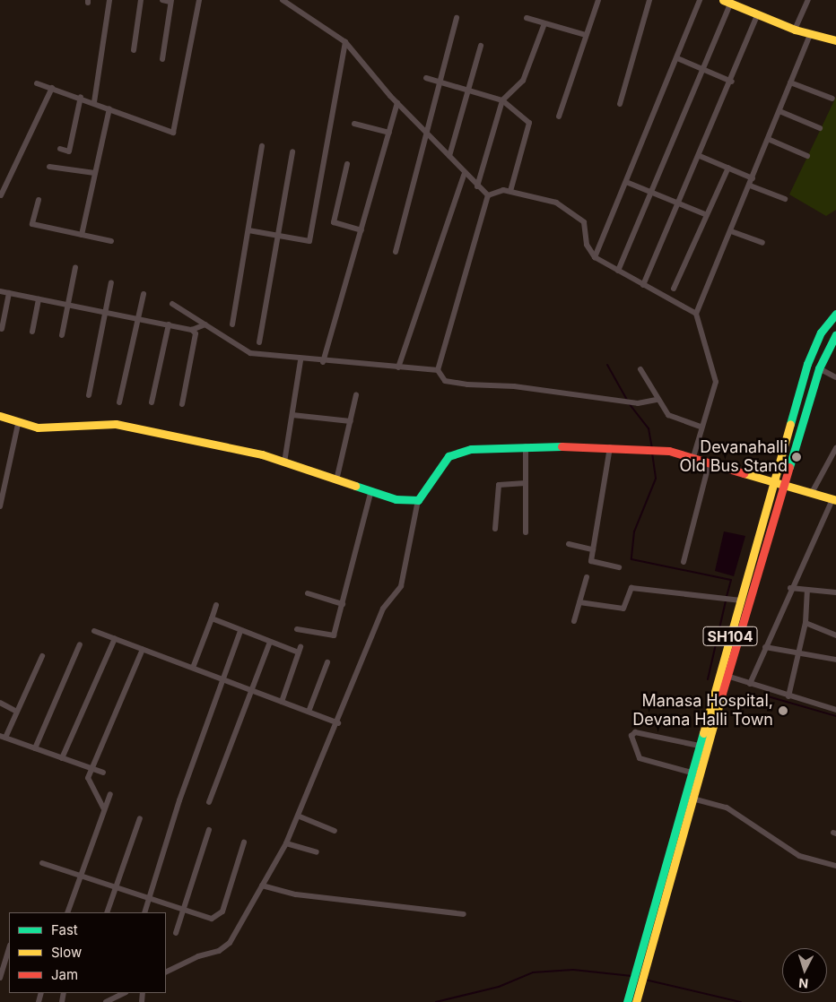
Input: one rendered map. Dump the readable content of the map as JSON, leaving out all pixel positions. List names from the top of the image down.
{
  "streets": {
    "main road": ["SH104"]
  },
  "places": ["Devanahalli Old Bus Stand", "Manasa Hospital, Devana Halli Town"],
  "legend": ["Fast", "Slow", "Jam"],
  "north": "bottom"
}
